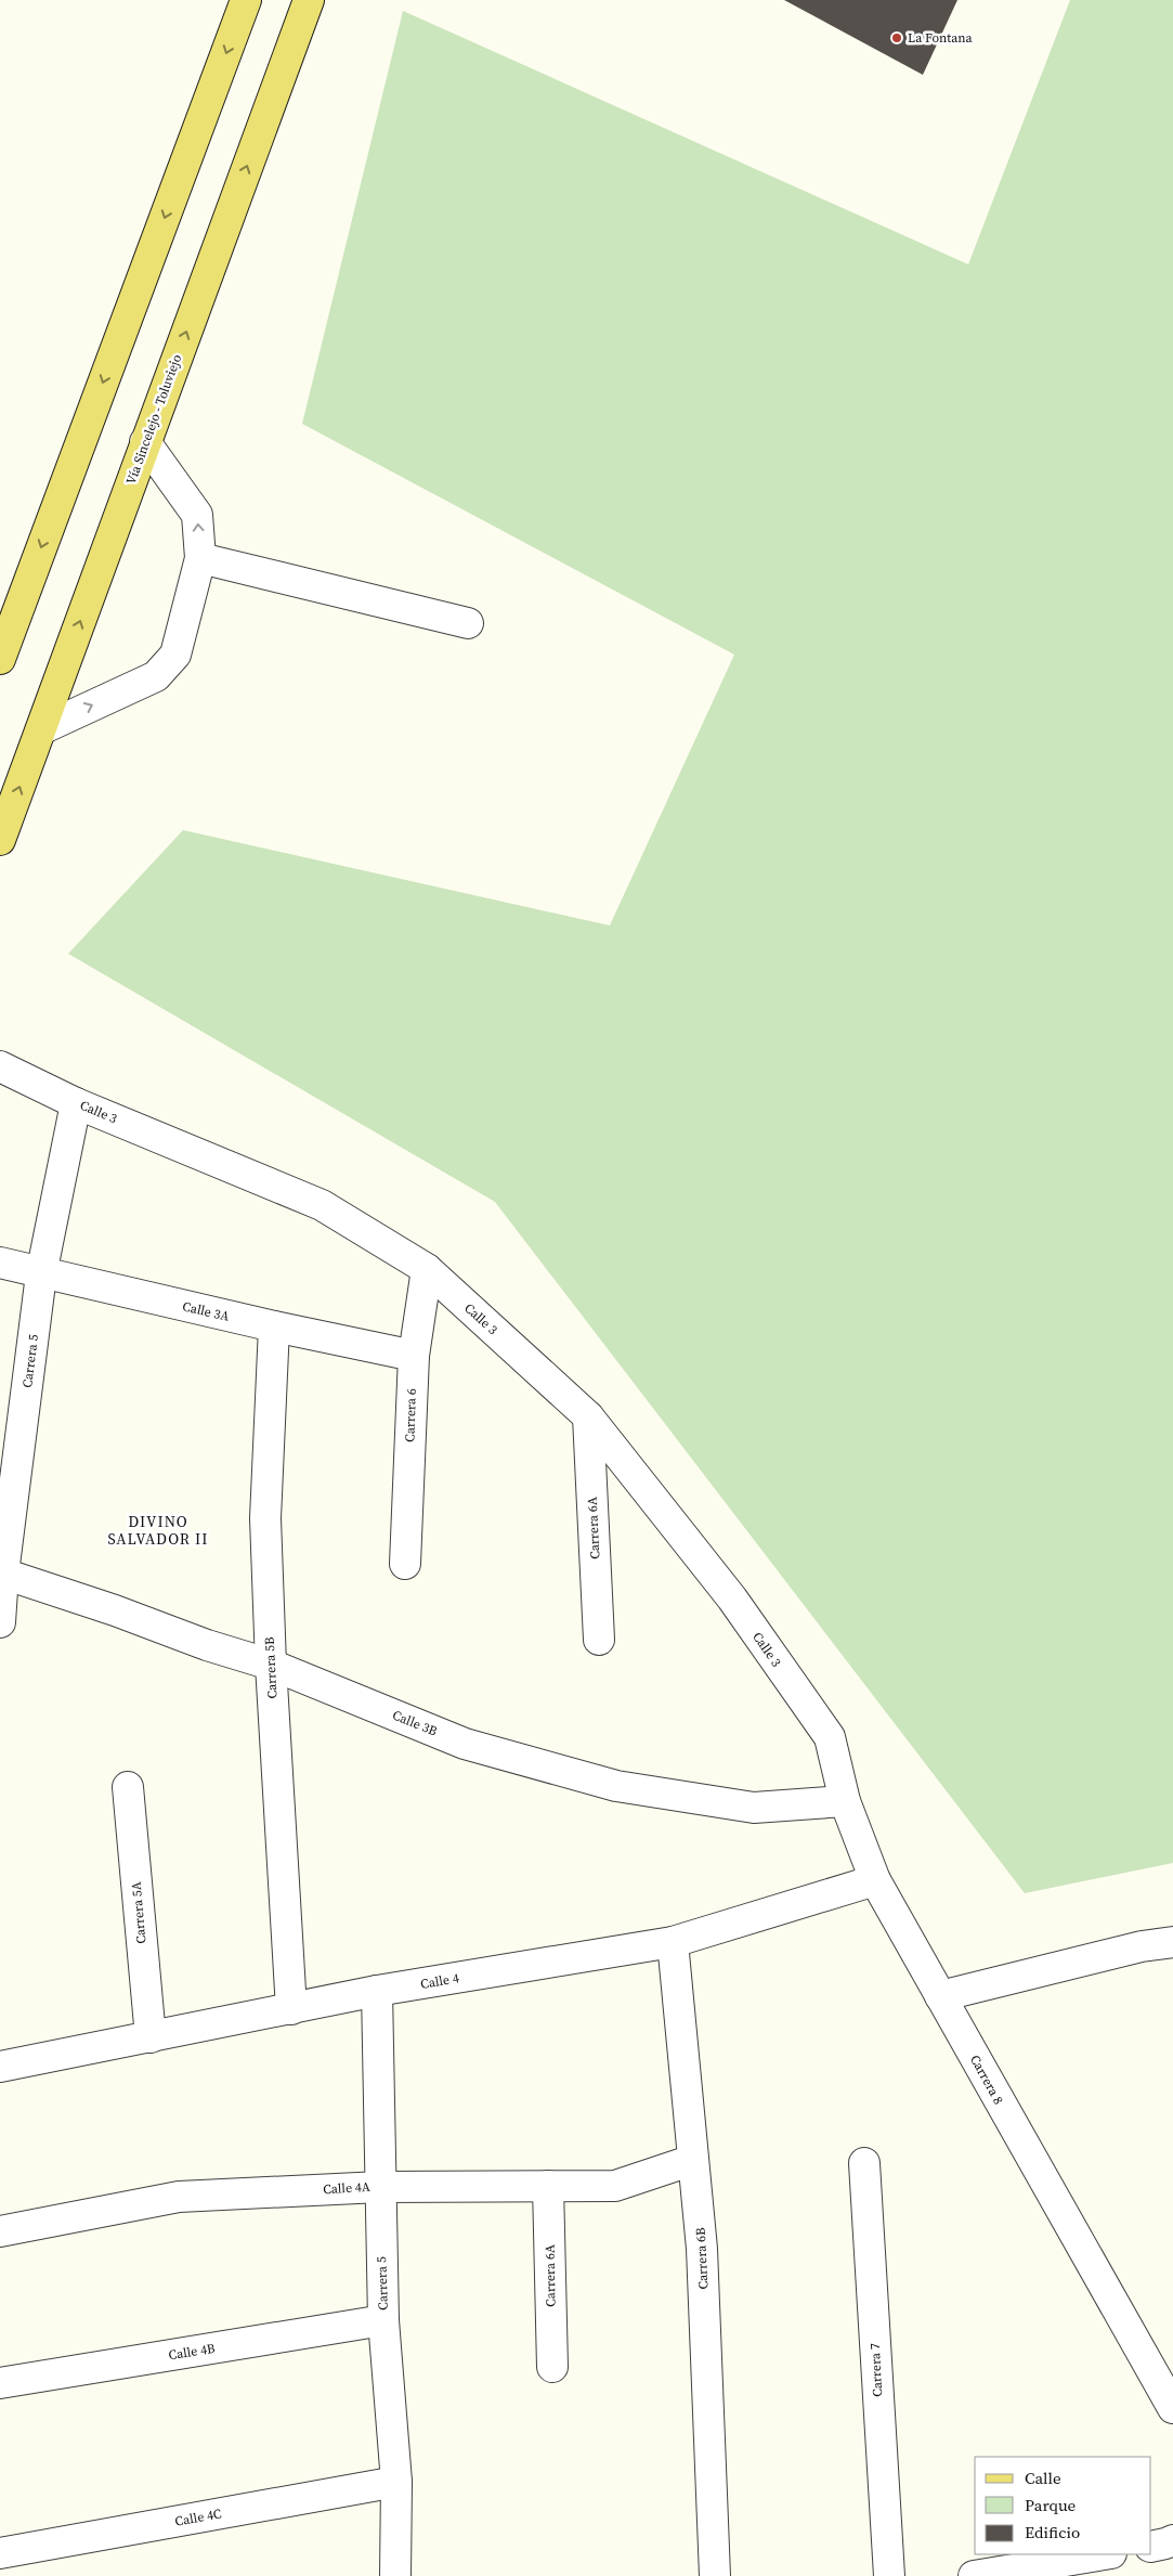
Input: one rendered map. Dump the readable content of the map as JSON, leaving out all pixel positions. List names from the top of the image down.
{
  "streets": {
    "main road": ["Vía Sincelejo - Toluviejo"],
    "street": [
      "Calle 3",
      "Calle 3A",
      "Carrera 5",
      "Carrera 6",
      "Carrera 6A",
      "Carrera 5B",
      "Calle 3B",
      "Carrera 5A",
      "Calle 4",
      "Carrera 8",
      "Calle 4A",
      "Carrera 6B",
      "Calle 4B",
      "Carrera 7",
      "Calle 4C"
    ]
  },
  "crossings": [
    ["Calle 3", "Carrera 5"],
    ["Calle 3", "Carrera 6"],
    ["Calle 3", "Carrera 6A"],
    ["Calle 3", "Carrera 8"],
    ["Calle 3A", "Carrera 5"],
    ["Calle 3A", "Carrera 6"],
    ["Calle 3A", "Carrera 5B"],
    ["Carrera 5", "Calle 3B"],
    ["Carrera 5", "Calle 4"],
    ["Carrera 5", "Calle 4A"],
    ["Carrera 5", "Calle 4B"],
    ["Carrera 5", "Calle 4C"],
    ["Carrera 6A", "Calle 4A"],
    ["Carrera 5B", "Calle 3B"],
    ["Carrera 5B", "Calle 4"],
    ["Calle 3B", "Carrera 8"],
    ["Carrera 5A", "Calle 4"],
    ["Calle 4", "Carrera 8"],
    ["Calle 4", "Carrera 6B"],
    ["Calle 4A", "Carrera 6B"]
  ],
  "districts": ["DIVINO SALVADOR II"],
  "places": ["La Fontana"],
  "legend": ["Calle", "Parque", "Edificio"]
}
